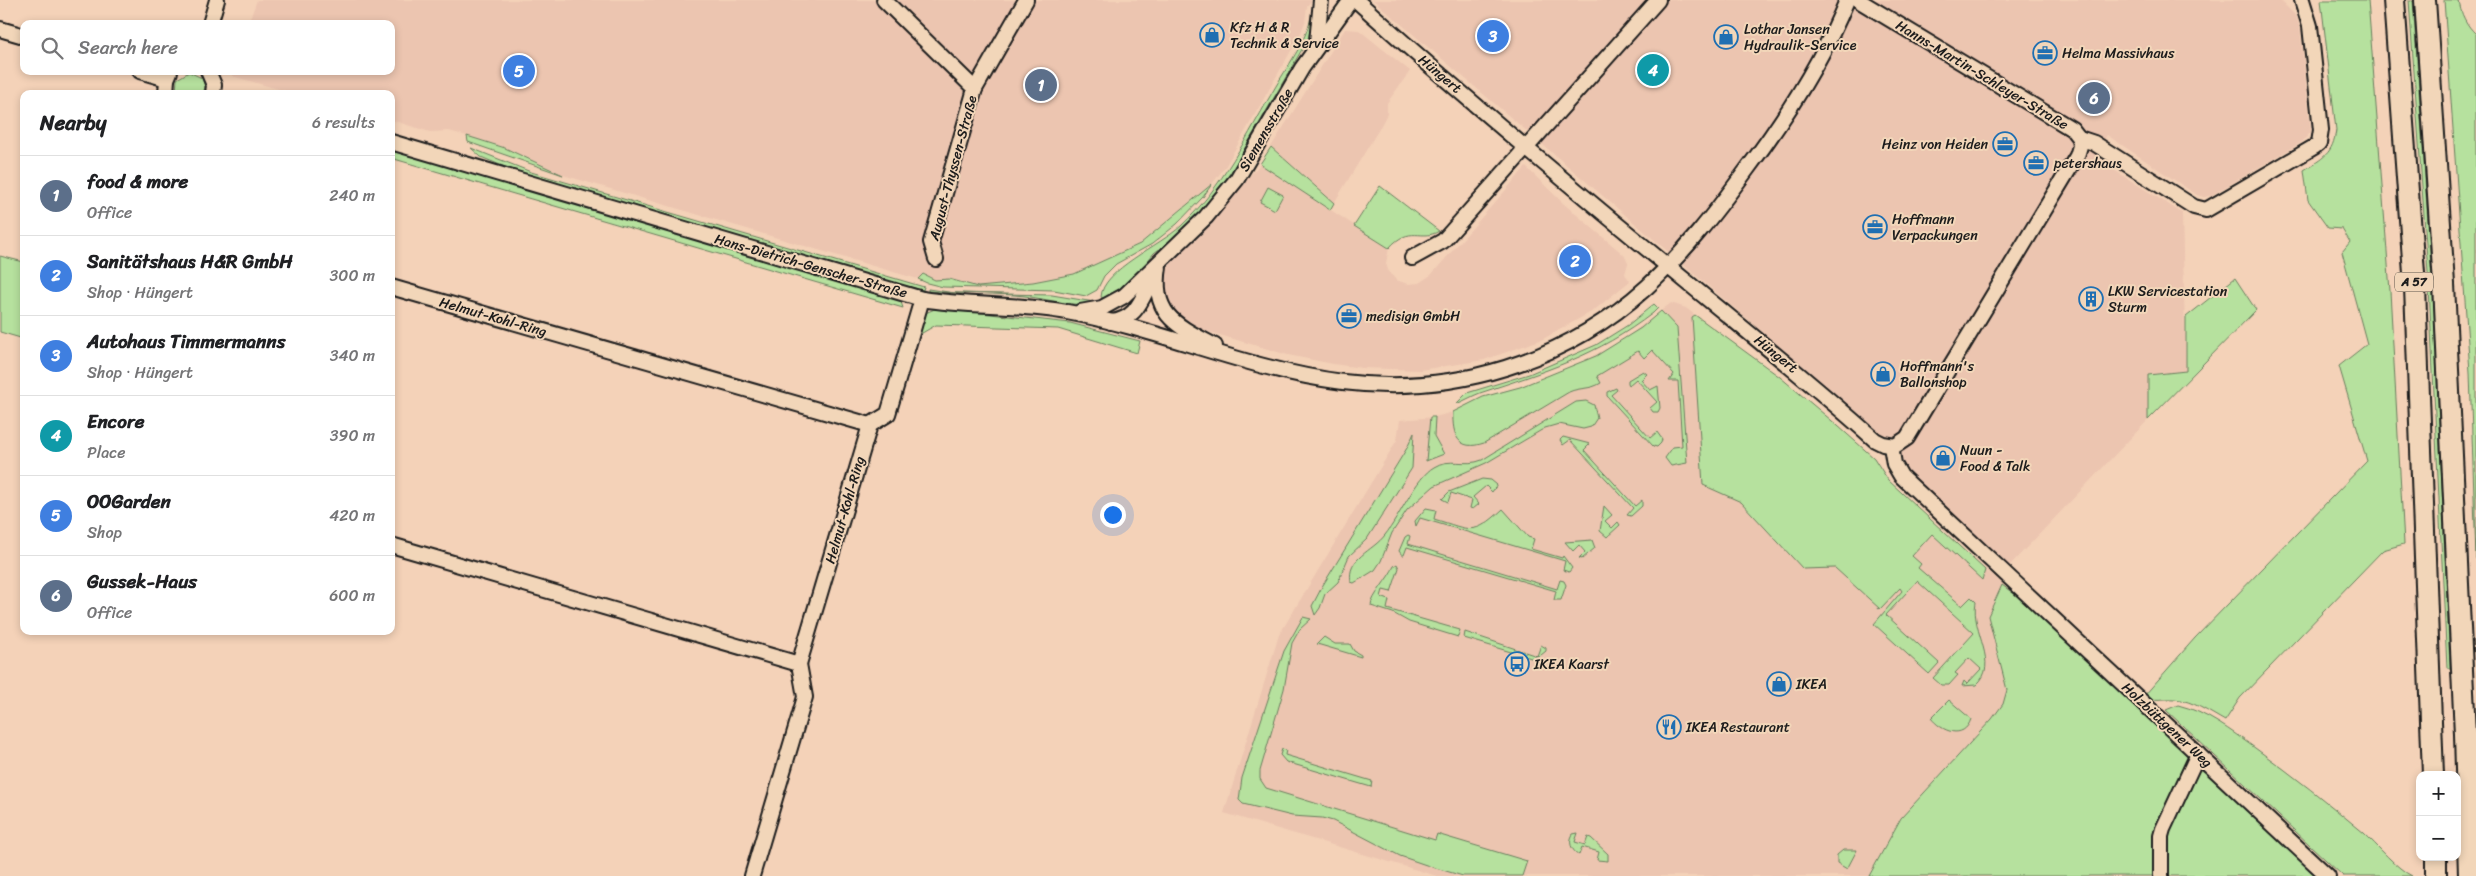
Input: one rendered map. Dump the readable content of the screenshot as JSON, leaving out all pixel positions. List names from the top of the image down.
{
  "streets": {
    "highway": ["A 57"],
    "street": [
      "Hüngert",
      "Hanns-Martin-Schleyer-Straße",
      "Siemensstraße",
      "August-Thyssen-Straße",
      "Hans-Dietrich-Genscher-Straße",
      "Helmut-Kohl-Ring",
      "Holzbüttgener Weg"
    ]
  },
  "crossings": [
    ["Hüngert", "Hanns-Martin-Schleyer-Straße"],
    ["Hüngert", "Hans-Dietrich-Genscher-Straße"],
    ["Hüngert", "Holzbüttgener Weg"],
    ["Hanns-Martin-Schleyer-Straße", "Holzbüttgener Weg"],
    ["Siemensstraße", "Hans-Dietrich-Genscher-Straße"]
  ],
  "places": {
    "shop": [
      "Kfz H & R Technik & Service",
      "Lothar Jansen Hydraulik-Service",
      "Hoffmann's Ballonshop",
      "Nuun - Food & Talk",
      "IKEA"
    ],
    "office": [
      "Helma Massivhaus",
      "Heinz von Heiden",
      "petershaus",
      "Hoffmann Verpackungen",
      "medisign GmbH"
    ],
    "building": ["LKW Servicestation Sturm"],
    "bus stop": ["IKEA Kaarst"],
    "restaurant": ["IKEA Restaurant"]
  },
  "page": {
    "pins": [
      "3",
      "4",
      "5",
      "1",
      "6",
      "2"
    ],
    "search": "Search here",
    "heading": ["Nearby", "6 results"],
    "list": [
      {
        "mark": "1",
        "name": "food & more",
        "note": "Office",
        "value": "240 m"
      },
      {
        "mark": "2",
        "name": "Sanitätshaus H&R GmbH",
        "note": "Shop · Hüngert",
        "value": "300 m"
      },
      {
        "mark": "3",
        "name": "Autohaus Timmermanns",
        "note": "Shop · Hüngert",
        "value": "340 m"
      },
      {
        "mark": "4",
        "name": "Encore",
        "note": "Place",
        "value": "390 m"
      },
      {
        "mark": "5",
        "name": "OOGarden",
        "note": "Shop",
        "value": "420 m"
      },
      {
        "mark": "6",
        "name": "Gussek-Haus",
        "note": "Office",
        "value": "600 m"
      }
    ],
    "map_buttons": ["+", "−"]
  }
}
